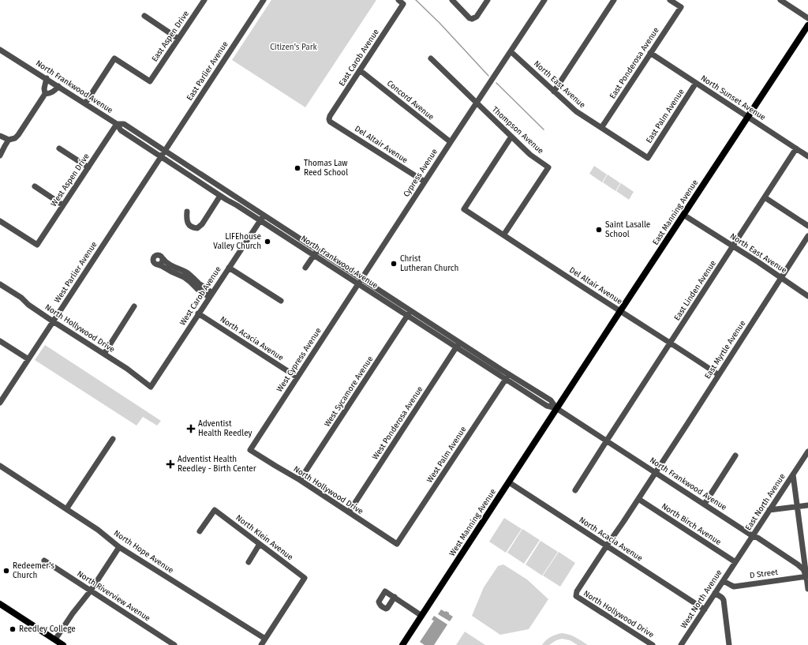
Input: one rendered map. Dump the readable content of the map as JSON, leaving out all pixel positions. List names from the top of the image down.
{
  "streets": {
    "main road": ["East Manning Avenue", "West Manning Avenue"],
    "street": [
      "East Aspen Drive",
      "East Carob Avenue",
      "East Ponderosa Avenue",
      "East Parlier Avenue",
      "North East Avenue",
      "North Frankwood Avenue",
      "North Sunset Avenue",
      "Concord Avenue",
      "East Palm Avenue",
      "Thompson Avenue",
      "Del Altair Avenue",
      "Cypress Avenue",
      "West Aspen Drive",
      "West Parlier Avenue",
      "East Linden Avenue",
      "West Carob Avenue",
      "North Hollywood Drive",
      "North Acacia Avenue",
      "East Myrtle Avenue",
      "West Cypress Avenue",
      "West Sycamore Avenue",
      "West Ponderosa Avenue",
      "West Palm Avenue",
      "East North Avenue",
      "North Birch Avenue",
      "North Klein Avenue",
      "North Hope Avenue",
      "D Street",
      "North Riverview Avenue",
      "West North Avenue"
    ]
  },
  "crossings": [
    ["East Aspen Drive", "North Frankwood Avenue"],
    ["East Carob Avenue", "Concord Avenue"],
    ["East Carob Avenue", "Del Altair Avenue"],
    ["East Ponderosa Avenue", "North East Avenue"],
    ["East Ponderosa Avenue", "North Sunset Avenue"],
    ["East Parlier Avenue", "North Frankwood Avenue"],
    ["East Parlier Avenue", "West Parlier Avenue"],
    ["North East Avenue", "East Palm Avenue"],
    ["North East Avenue", "Cypress Avenue"],
    ["North East Avenue", "East Manning Avenue"],
    ["North East Avenue", "East Linden Avenue"],
    ["North East Avenue", "East Myrtle Avenue"],
    ["North Frankwood Avenue", "Cypress Avenue"],
    ["North Frankwood Avenue", "West Aspen Drive"],
    ["North Frankwood Avenue", "East Manning Avenue"],
    ["North Frankwood Avenue", "West Parlier Avenue"],
    ["North Frankwood Avenue", "East Linden Avenue"],
    ["North Frankwood Avenue", "West Carob Avenue"],
    ["North Frankwood Avenue", "East Myrtle Avenue"],
    ["North Frankwood Avenue", "West Cypress Avenue"],
    ["North Frankwood Avenue", "West Sycamore Avenue"],
    ["North Frankwood Avenue", "West Ponderosa Avenue"],
    ["North Frankwood Avenue", "West Palm Avenue"],
    ["North Frankwood Avenue", "East North Avenue"],
    ["North Frankwood Avenue", "West Manning Avenue"],
    ["North Frankwood Avenue", "D Street"],
    ["North Sunset Avenue", "East Palm Avenue"],
    ["North Sunset Avenue", "East Manning Avenue"],
    ["North Sunset Avenue", "East Linden Avenue"],
    ["Concord Avenue", "Cypress Avenue"],
    ["Thompson Avenue", "Del Altair Avenue"],
    ["Thompson Avenue", "Cypress Avenue"],
    ["Del Altair Avenue", "Cypress Avenue"],
    ["Del Altair Avenue", "East Manning Avenue"],
    ["Del Altair Avenue", "East Linden Avenue"],
    ["Del Altair Avenue", "East Myrtle Avenue"],
    ["Cypress Avenue", "West Cypress Avenue"],
    ["East Manning Avenue", "West Manning Avenue"],
    ["West Parlier Avenue", "North Hollywood Drive"],
    ["West Carob Avenue", "North Hollywood Drive"],
    ["West Carob Avenue", "North Acacia Avenue"],
    ["North Hollywood Drive", "East Myrtle Avenue"],
    ["North Hollywood Drive", "West Cypress Avenue"],
    ["North Hollywood Drive", "West Sycamore Avenue"],
    ["North Hollywood Drive", "West Ponderosa Avenue"],
    ["North Hollywood Drive", "West Palm Avenue"],
    ["North Acacia Avenue", "East Myrtle Avenue"],
    ["North Acacia Avenue", "West Cypress Avenue"],
    ["North Acacia Avenue", "West Manning Avenue"],
    ["North Acacia Avenue", "West North Avenue"],
    ["East Myrtle Avenue", "North Birch Avenue"],
    ["East North Avenue", "North Birch Avenue"],
    ["East North Avenue", "West North Avenue"],
    ["North Birch Avenue", "West North Avenue"],
    ["North Klein Avenue", "North Hope Avenue"],
    ["D Street", "West North Avenue"]
  ],
  "parks": ["Citizen's Park"],
  "places": {
    "other": [
      "Thomas Law Reed School",
      "Saint Lasalle School",
      "LIFEhouse Valley Church",
      "Christ Lutheran Church",
      "Redeemer's Church",
      "Reedley College"
    ],
    "health": ["Adventist Health Reedley", "Adventist Health Reedley - Birth Center"]
  }
}
